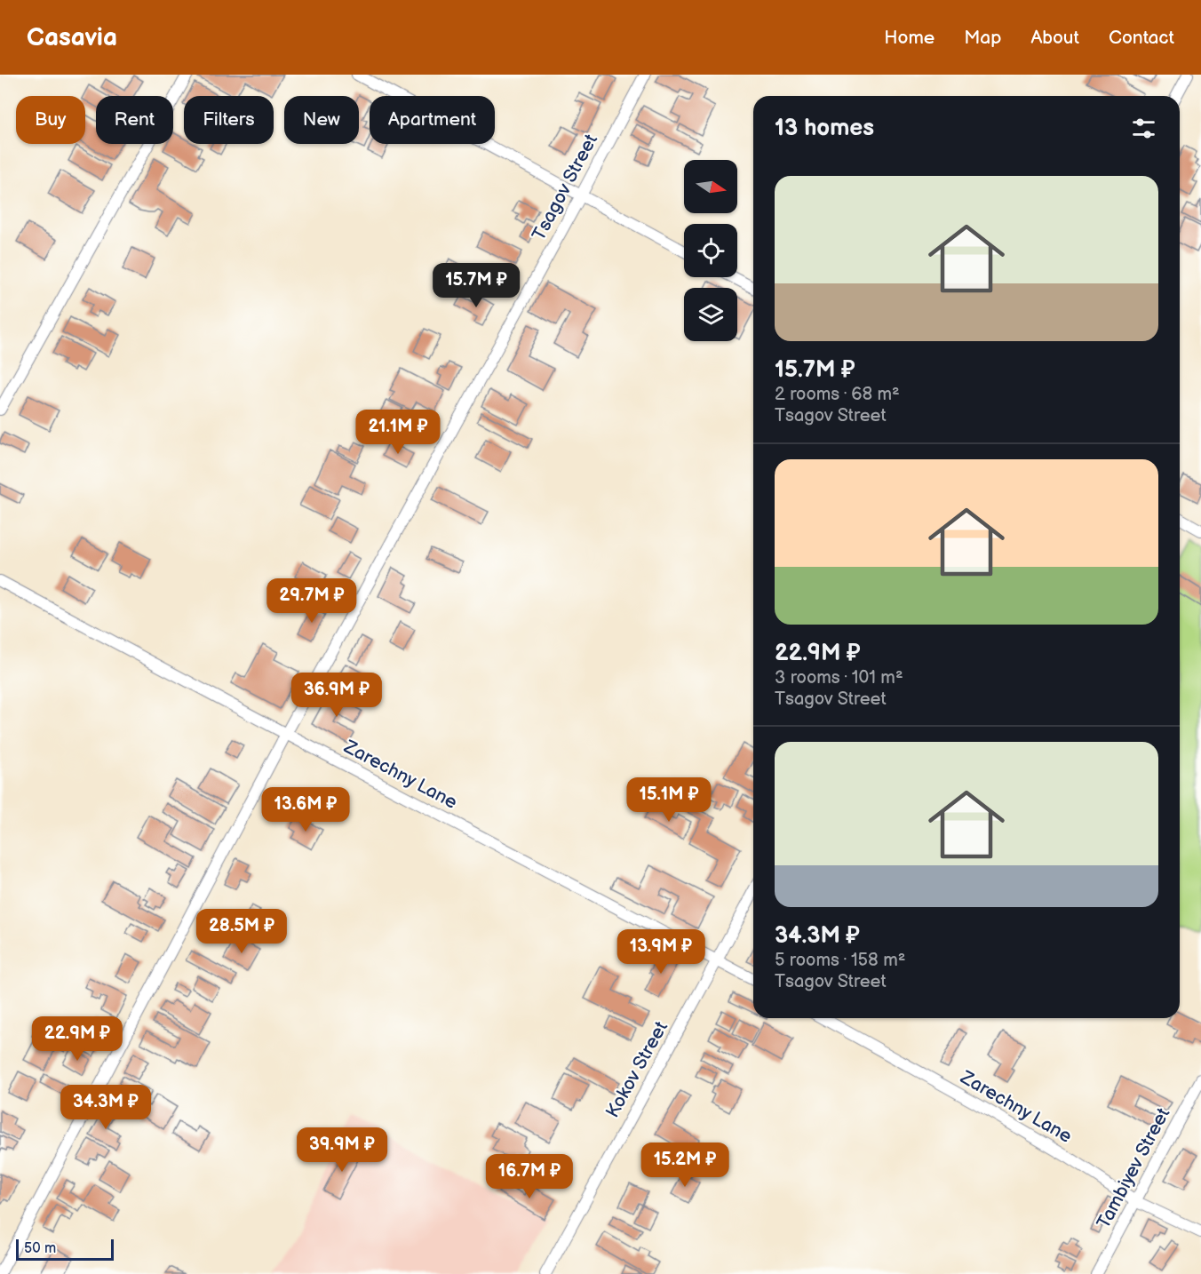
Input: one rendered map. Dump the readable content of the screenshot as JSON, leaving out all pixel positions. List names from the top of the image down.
{
  "streets": {
    "street": [
      "Tsagov Street",
      "Zarechny Lane",
      "Kokov Street",
      "Tambiyev Street"
    ]
  },
  "crossings": [
    ["Tsagov Street", "Zarechny Lane"],
    ["Zarechny Lane", "Kokov Street"],
    ["Zarechny Lane", "Tambiyev Street"]
  ],
  "scale_bar": "50 m",
  "north": "right",
  "page": {
    "header": "Casavia",
    "nav": [
      "Home",
      "Map",
      "About",
      "Contact"
    ],
    "chip": [
      "Buy",
      "Rent",
      "Filters",
      "New",
      "Apartment"
    ],
    "heading": "13 homes",
    "list": [
      {
        "name": "15.7M ₽",
        "note": "2 rooms · 68 m² · Tsagov Street"
      },
      {
        "name": "22.9M ₽",
        "note": "3 rooms · 101 m² · Tsagov Street"
      },
      {
        "name": "34.3M ₽",
        "note": "5 rooms · 158 m² · Tsagov Street"
      }
    ],
    "price": [
      "15.7M ₽",
      "21.1M ₽",
      "29.7M ₽",
      "36.9M ₽",
      "15.1M ₽",
      "13.6M ₽",
      "28.5M ₽",
      "13.9M ₽",
      "22.9M ₽",
      "34.3M ₽",
      "39.9M ₽",
      "15.2M ₽",
      "16.7M ₽"
    ],
    "scale": "50 m"
  }
}
